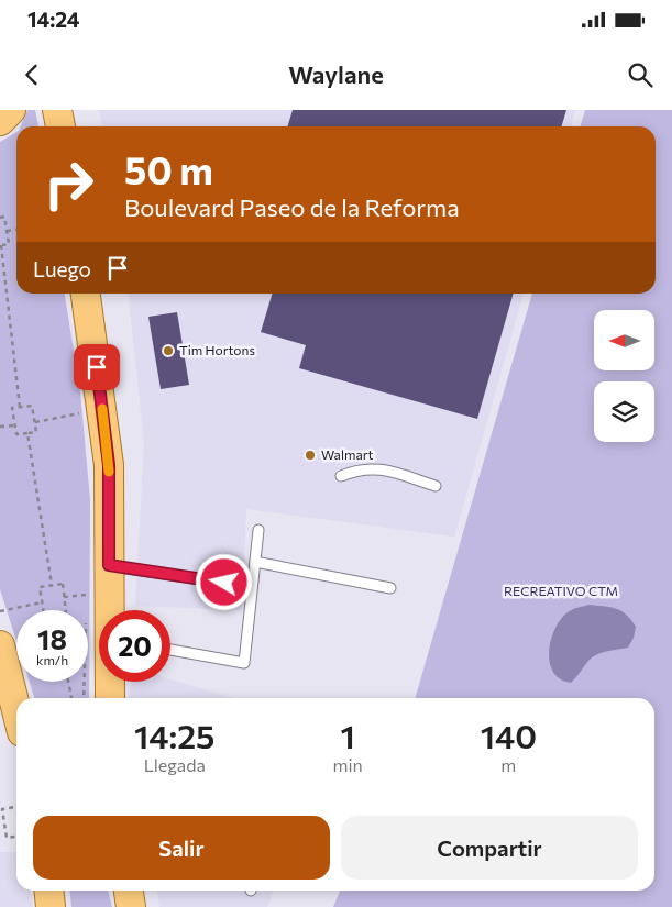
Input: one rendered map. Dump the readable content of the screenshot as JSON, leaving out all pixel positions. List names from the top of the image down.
{
  "parks": ["RECREATIVO CTM"],
  "places": ["Tim Hortons", "Walmart"],
  "north": "left",
  "page": {
    "status": "14:24",
    "header": "Waylane",
    "turn": ["50 m", "Boulevard Paseo de la Reforma"],
    "then": "Luego",
    "speed": "18 km/h",
    "limit": "20",
    "eta": [
      "14:25",
      "Llegada",
      "1",
      "min",
      "140",
      "m"
    ],
    "buttons": ["Salir", "Compartir"]
  }
}
